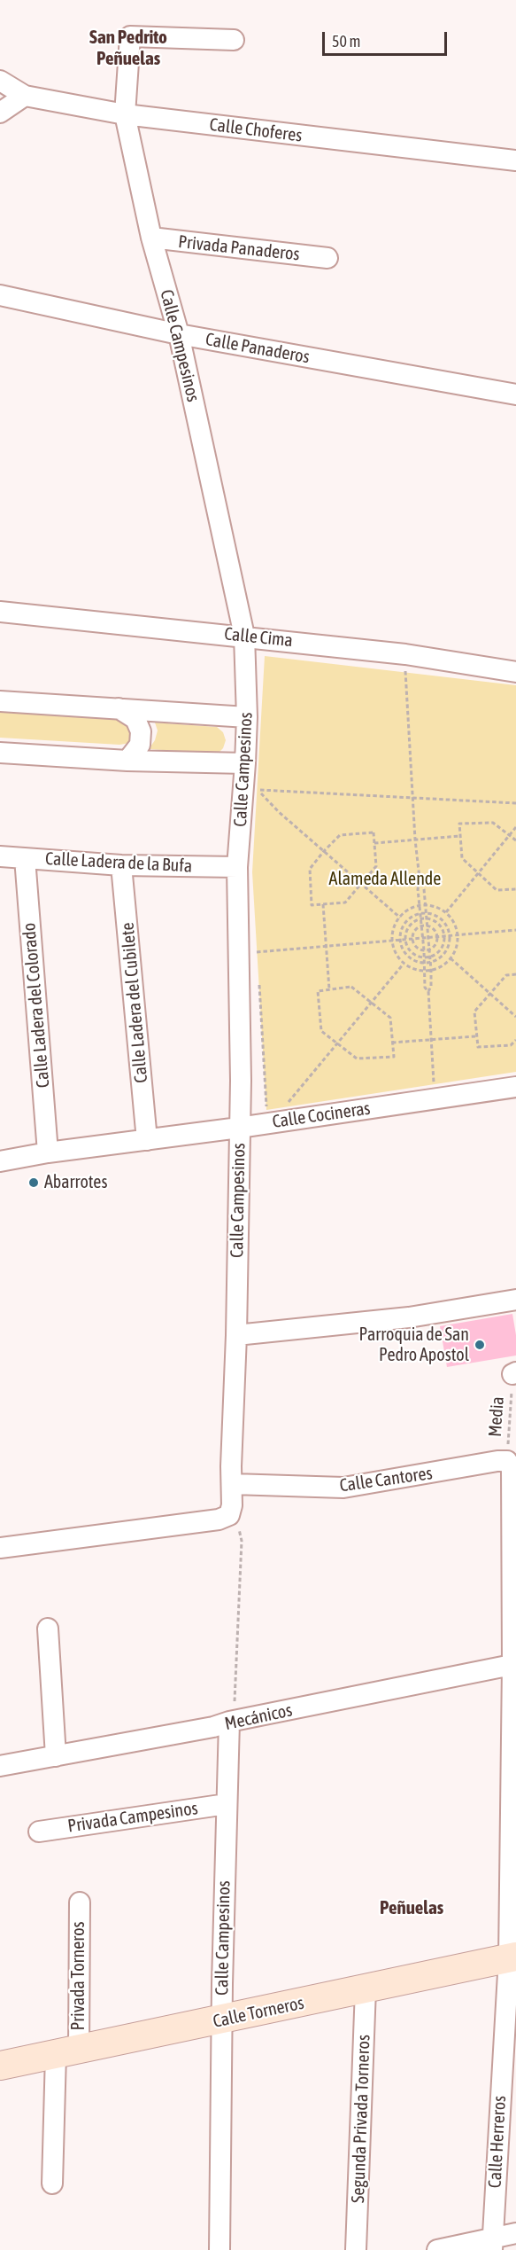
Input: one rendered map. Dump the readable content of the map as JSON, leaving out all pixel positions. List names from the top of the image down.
{
  "streets": {
    "street": [
      "Calle Choferes",
      "Privada Panaderos",
      "Calle Campesinos",
      "Calle Panaderos",
      "Calle Cima",
      "Calle Ladera de la Bufa",
      "Calle Ladera del Cubilete",
      "Calle Ladera del Colorado",
      "Calle Cocineras",
      "Calle Cantores",
      "Mecánicos",
      "Privada Campesinos",
      "Privada Torneros",
      "Calle Torneros",
      "Segunda Privada Torneros",
      "Calle Herreros"
    ],
    "path": ["Media"]
  },
  "crossings": [
    ["Calle Choferes", "Calle Campesinos"],
    ["Privada Panaderos", "Calle Campesinos"],
    ["Calle Campesinos", "Calle Panaderos"],
    ["Calle Campesinos", "Calle Cima"],
    ["Calle Campesinos", "Calle Ladera de la Bufa"],
    ["Calle Campesinos", "Calle Cocineras"],
    ["Calle Campesinos", "Calle Cantores"],
    ["Calle Campesinos", "Mecánicos"],
    ["Calle Campesinos", "Privada Campesinos"],
    ["Calle Campesinos", "Calle Torneros"],
    ["Calle Ladera de la Bufa", "Calle Ladera del Cubilete"],
    ["Calle Ladera de la Bufa", "Calle Ladera del Colorado"],
    ["Calle Ladera del Cubilete", "Calle Cocineras"],
    ["Calle Ladera del Colorado", "Calle Cocineras"],
    ["Media", "Calle Cantores"],
    ["Media", "Calle Herreros"],
    ["Calle Cantores", "Calle Herreros"],
    ["Mecánicos", "Calle Herreros"],
    ["Privada Torneros", "Calle Torneros"],
    ["Calle Torneros", "Segunda Privada Torneros"],
    ["Calle Torneros", "Calle Herreros"]
  ],
  "districts": ["San Pedrito Peñuelas", "Peñuelas"],
  "parks": ["Alameda Allende"],
  "places": ["Abarrotes", "Parroquia de San Pedro Apostol"],
  "scale_bar": "50 m"
}
